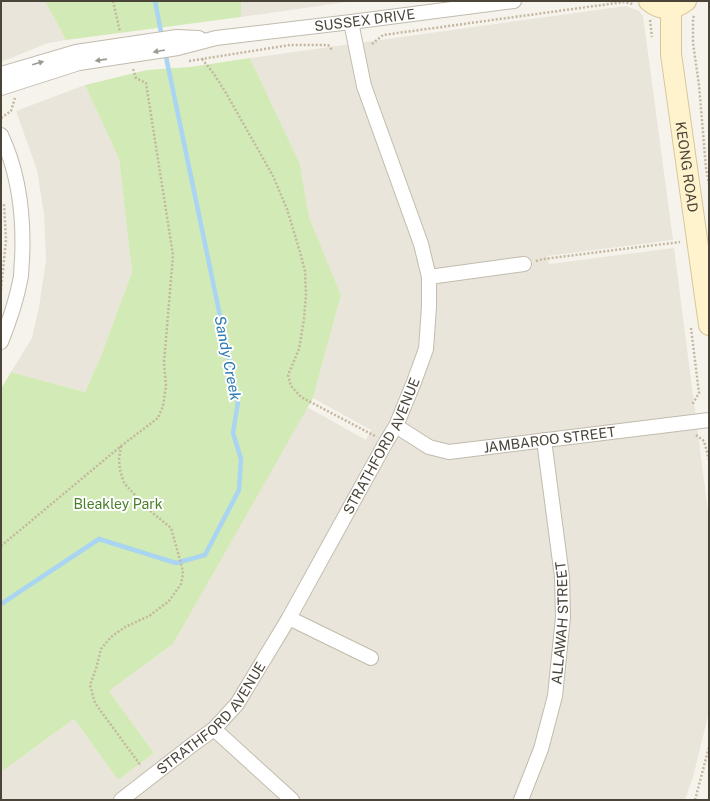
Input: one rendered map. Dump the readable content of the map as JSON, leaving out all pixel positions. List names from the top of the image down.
{
  "streets": {
    "street": [
      "SUSSEX DRIVE",
      "KEONG ROAD",
      "JAMBAROO STREET",
      "STRATHFORD AVENUE",
      "ALLAWAH STREET"
    ]
  },
  "crossings": [
    ["SUSSEX DRIVE", "STRATHFORD AVENUE"],
    ["JAMBAROO STREET", "STRATHFORD AVENUE"],
    ["JAMBAROO STREET", "ALLAWAH STREET"]
  ],
  "water": ["Sandy Creek"],
  "parks": ["Bleakley Park"]
}
